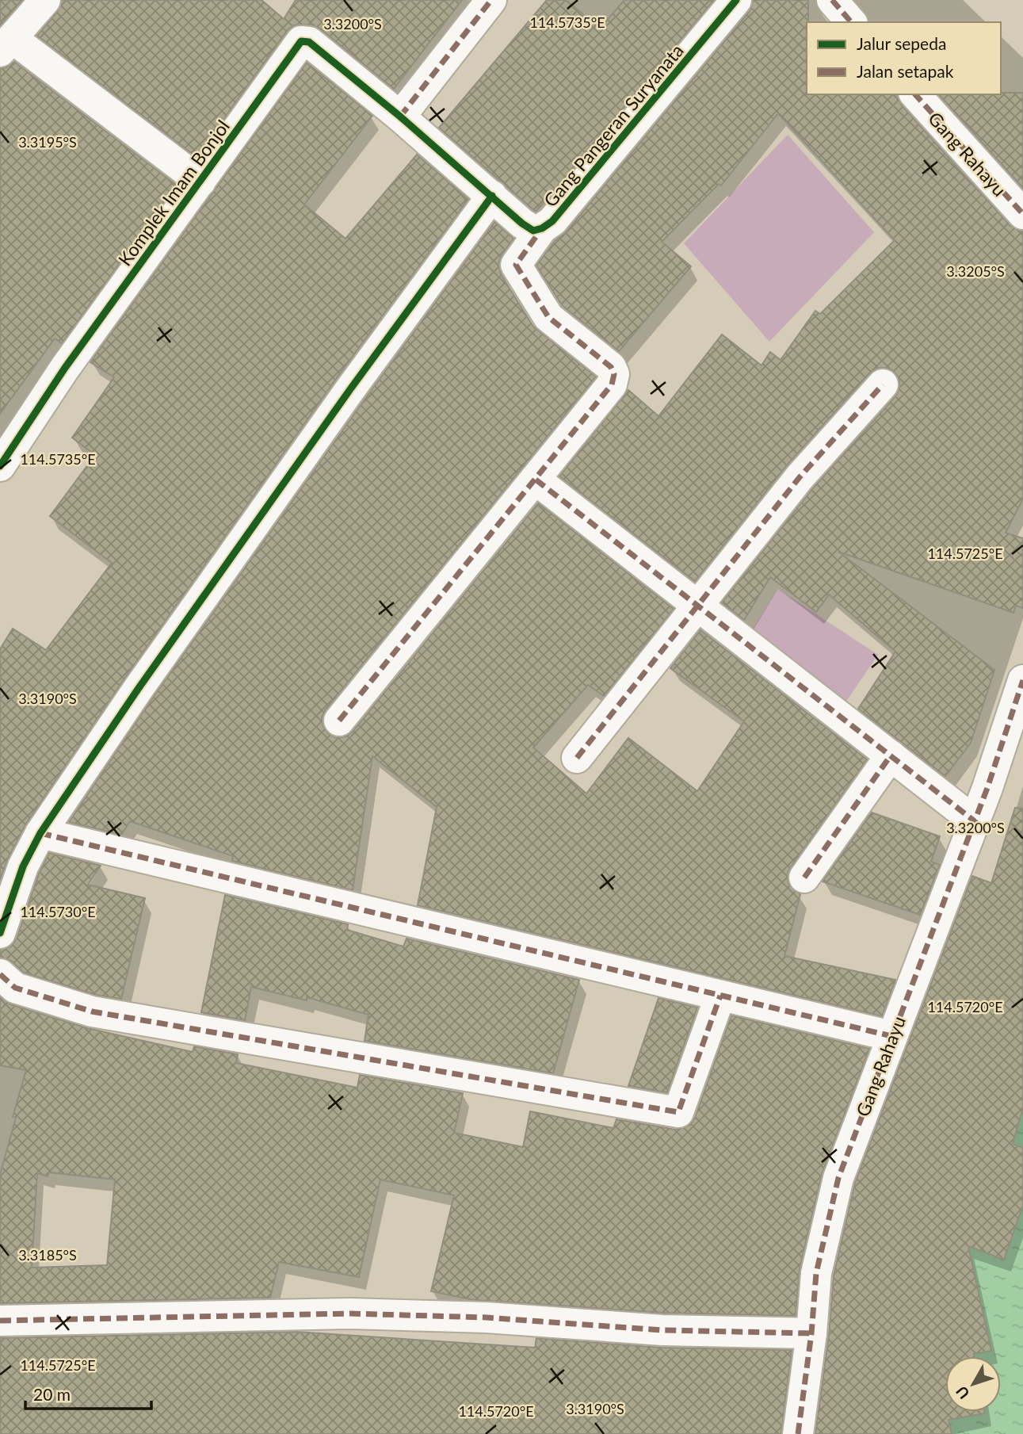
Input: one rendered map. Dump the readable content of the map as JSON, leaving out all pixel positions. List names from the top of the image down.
{
  "streets": {
    "street": ["Gang Pangeran Suryanata", "Gang Rahayu", "Komplek Imam Bonjol"]
  },
  "crossings": [
    ["Gang Pangeran Suryanata", "Komplek Imam Bonjol"]
  ],
  "legend": ["Jalur sepeda", "Jalan setapak"],
  "scale_bar": "20 m",
  "north": "bottom left",
  "coordinates": [
    "114.5735°E",
    "3.3200°S",
    "3.3195°S",
    "3.3205°S",
    "114.5725°E",
    "3.3190°S",
    "114.5730°E",
    "114.5720°E",
    "3.3185°S"
  ]
}
